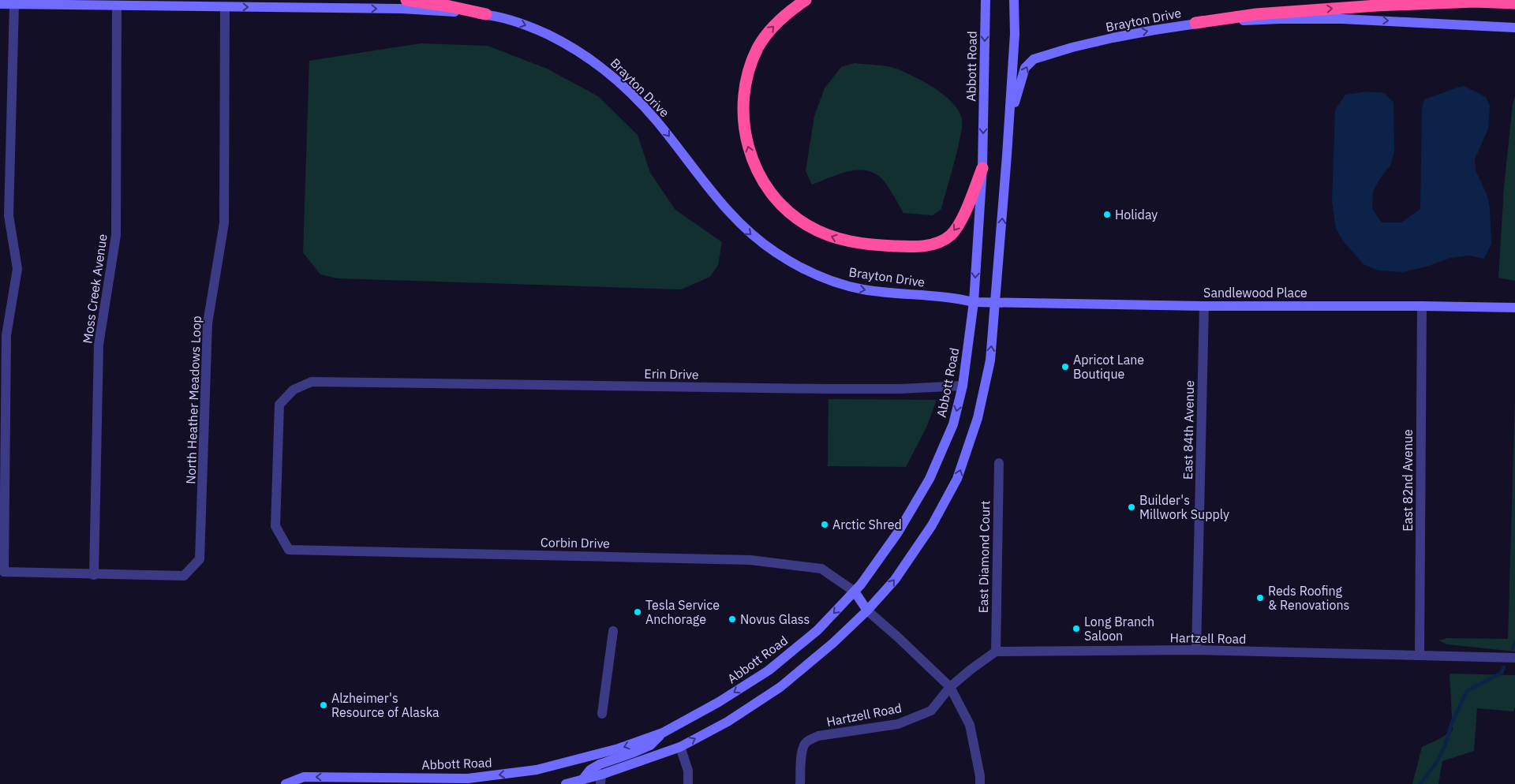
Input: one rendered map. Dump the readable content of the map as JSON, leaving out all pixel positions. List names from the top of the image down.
{
  "streets": {
    "main road": ["Brayton Drive", "Abbott Road", "Sandlewood Place"],
    "street": [
      "Moss Creek Avenue",
      "Erin Drive",
      "North Heather Meadows Loop",
      "East 84th Avenue",
      "East 82nd Avenue",
      "Corbin Drive",
      "East Diamond Court",
      "Hartzell Road"
    ]
  },
  "crossings": [
    ["Brayton Drive", "Abbott Road"],
    ["Brayton Drive", "Moss Creek Avenue"],
    ["Brayton Drive", "Sandlewood Place"],
    ["Brayton Drive", "North Heather Meadows Loop"],
    ["Abbott Road", "Erin Drive"],
    ["Abbott Road", "Corbin Drive"],
    ["Moss Creek Avenue", "North Heather Meadows Loop"],
    ["Sandlewood Place", "East 84th Avenue"],
    ["Sandlewood Place", "East 82nd Avenue"],
    ["Erin Drive", "Corbin Drive"],
    ["East 84th Avenue", "Hartzell Road"],
    ["East 82nd Avenue", "Hartzell Road"],
    ["East Diamond Court", "Hartzell Road"]
  ],
  "one_way": ["Brayton Drive"],
  "places": [
    "Holiday",
    "Apricot Lane Boutique",
    "Builder's Millwork Supply",
    "Arctic Shred",
    "Reds Roofing & Renovations",
    "Tesla Service Anchorage",
    "Novus Glass",
    "Long Branch Saloon",
    "Alzheimer's Resource of Alaska"
  ]
}
